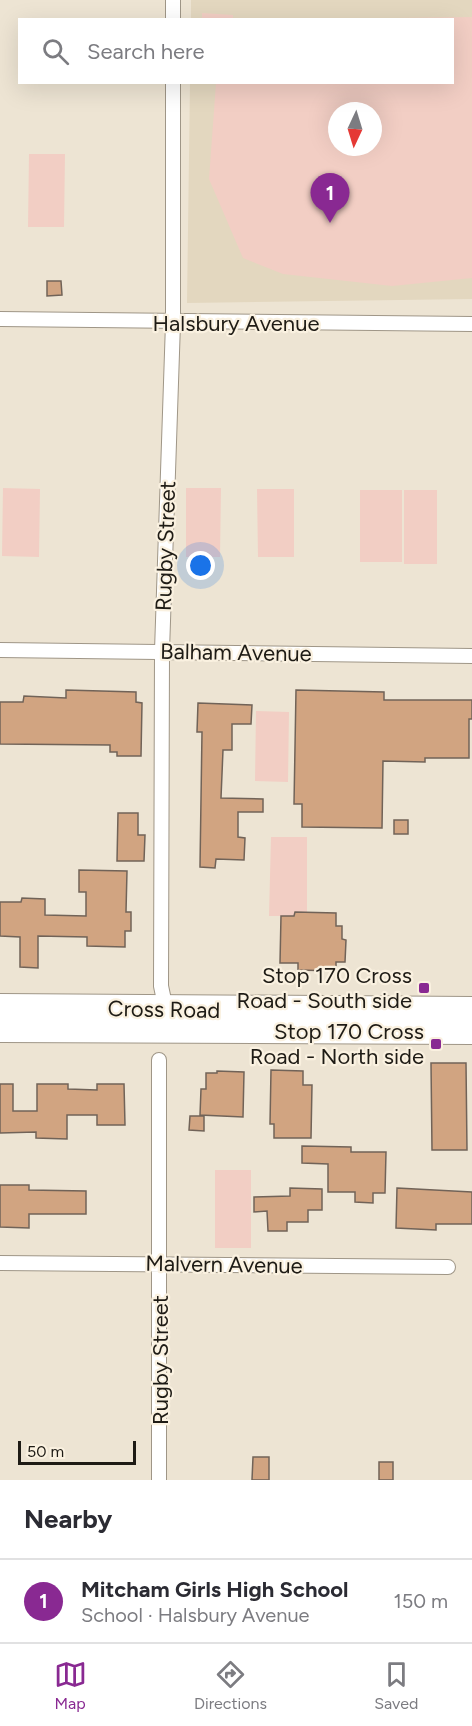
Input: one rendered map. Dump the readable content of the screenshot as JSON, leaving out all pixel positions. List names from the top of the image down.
{
  "streets": {
    "highway": ["Cross Road"],
    "street": [
      "Halsbury Avenue",
      "Rugby Street",
      "Balham Avenue",
      "Malvern Avenue"
    ]
  },
  "crossings": [
    ["Halsbury Avenue", "Rugby Street"],
    ["Rugby Street", "Balham Avenue"],
    ["Rugby Street", "Cross Road"],
    ["Rugby Street", "Malvern Avenue"]
  ],
  "places": {
    "transit": ["Stop 170 Cross Road - South side", "Stop 170 Cross Road - North side"]
  },
  "scale_bar": "50 m",
  "north": "bottom",
  "page": {
    "search": "Search here",
    "pins": "1",
    "scale": "50 m",
    "heading": "Nearby",
    "list": [
      {
        "mark": "1",
        "name": "Mitcham Girls High School",
        "note": "School · Halsbury Avenue",
        "value": "150 m"
      }
    ],
    "nav": ["Map", "Directions", "Saved"]
  }
}
